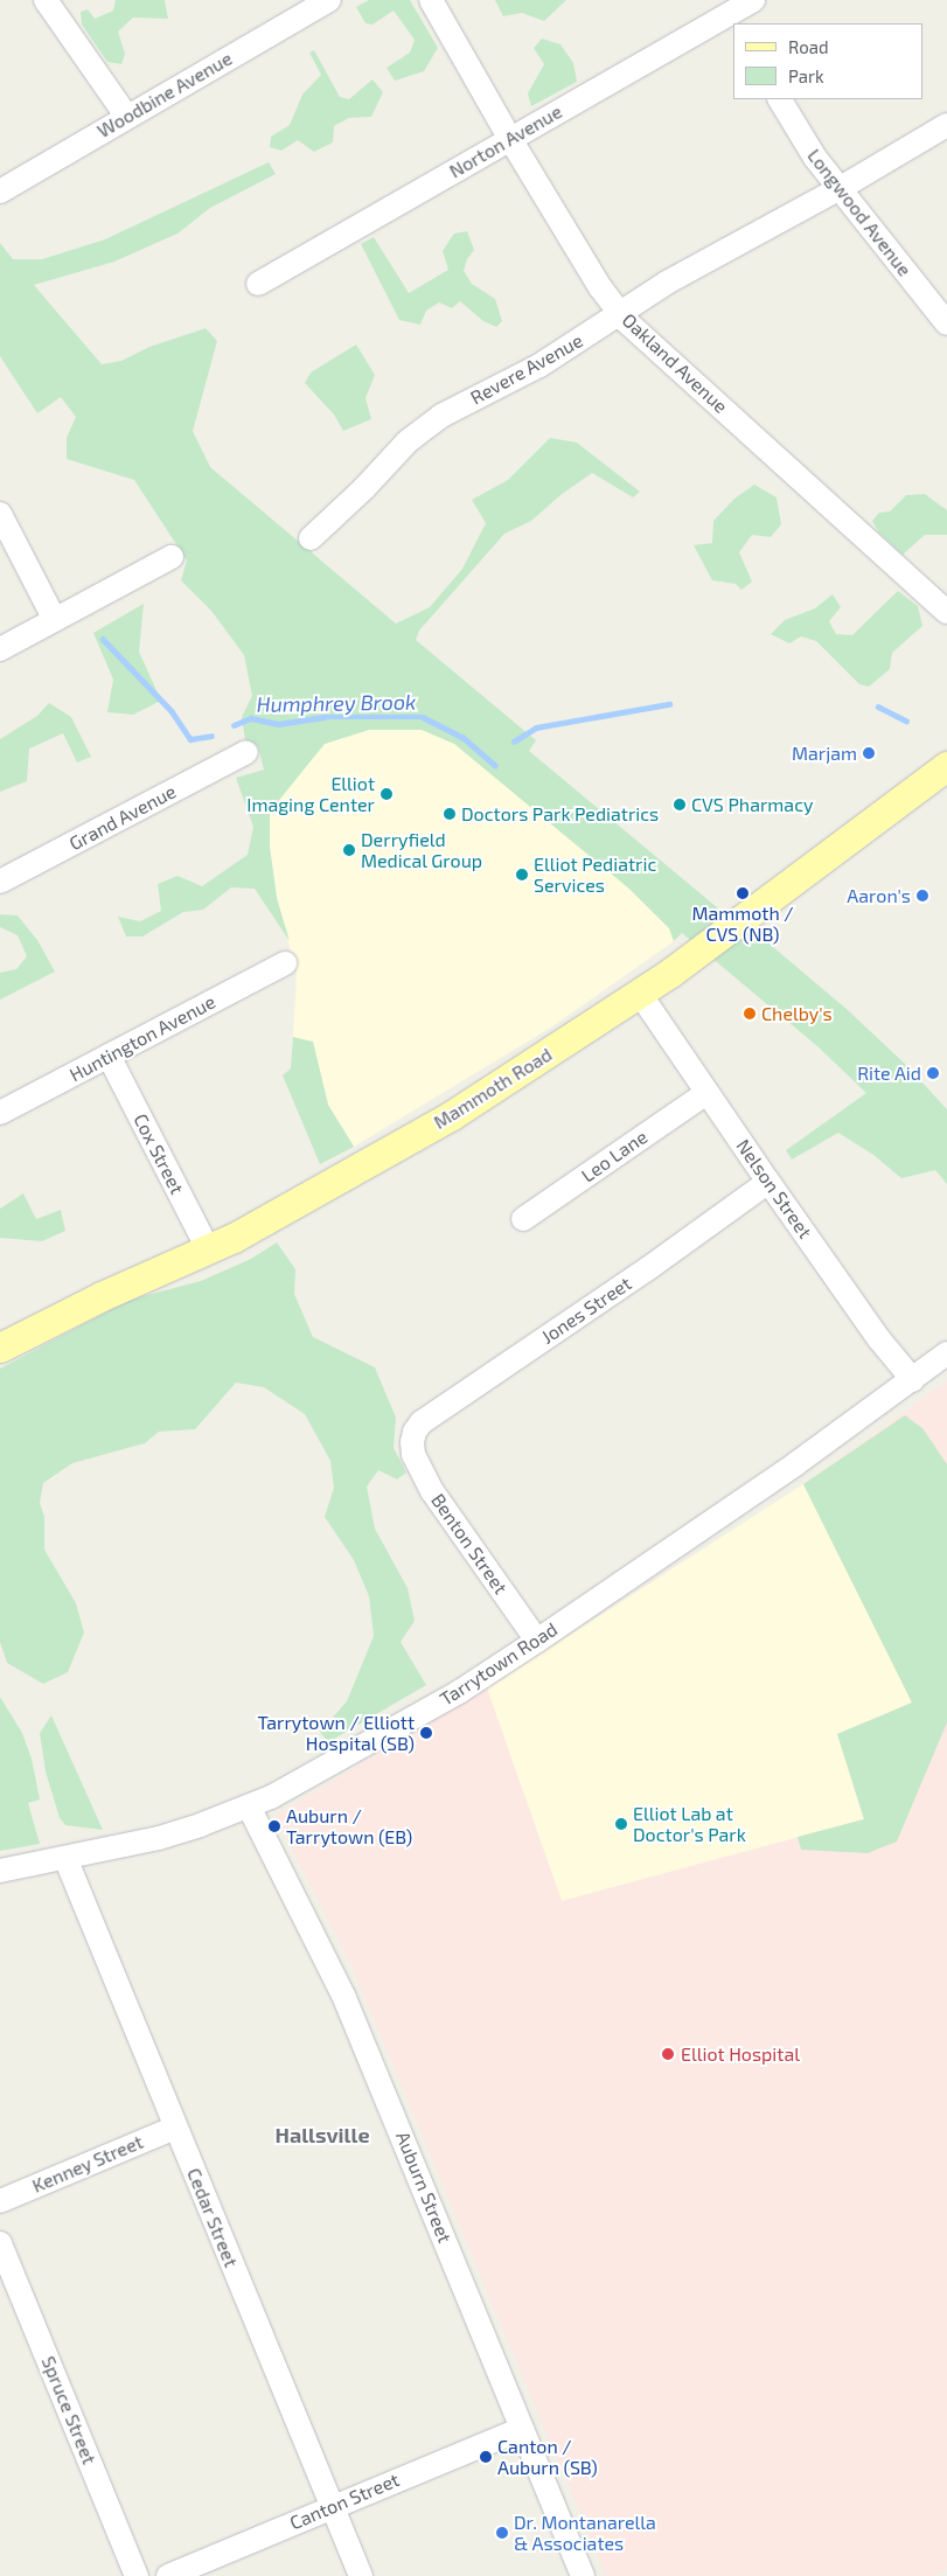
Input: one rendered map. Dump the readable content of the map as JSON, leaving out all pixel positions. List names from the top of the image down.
{
  "streets": {
    "main road": ["Mammoth Road"],
    "street": [
      "Woodbine Avenue",
      "Norton Avenue",
      "Longwood Avenue",
      "Oakland Avenue",
      "Revere Avenue",
      "Grand Avenue",
      "Huntington Avenue",
      "Cox Street",
      "Leo Lane",
      "Nelson Street",
      "Jones Street",
      "Benton Street",
      "Tarrytown Road",
      "Kenney Street",
      "Auburn Street",
      "Cedar Street",
      "Spruce Street",
      "Canton Street"
    ]
  },
  "crossings": [
    ["Norton Avenue", "Oakland Avenue"],
    ["Longwood Avenue", "Revere Avenue"],
    ["Oakland Avenue", "Revere Avenue"],
    ["Huntington Avenue", "Cox Street"],
    ["Mammoth Road", "Cox Street"],
    ["Mammoth Road", "Nelson Street"],
    ["Leo Lane", "Nelson Street"],
    ["Nelson Street", "Jones Street"],
    ["Nelson Street", "Tarrytown Road"],
    ["Jones Street", "Benton Street"],
    ["Benton Street", "Tarrytown Road"],
    ["Tarrytown Road", "Auburn Street"],
    ["Tarrytown Road", "Cedar Street"],
    ["Kenney Street", "Cedar Street"],
    ["Auburn Street", "Canton Street"],
    ["Cedar Street", "Canton Street"]
  ],
  "districts": ["Hallsville"],
  "water": ["Humphrey Brook"],
  "places": [
    "Marjam",
    "Elliot Imaging Center",
    "CVS Pharmacy",
    "Doctors Park Pediatrics",
    "Derryfield Medical Group",
    "Elliot Pediatric Services",
    "Mammoth / CVS (NB)",
    "Aaron's",
    "Chelby's",
    "Rite Aid",
    "Tarrytown / Elliott Hospital (SB)",
    "Elliot Lab at Doctor's Park",
    "Auburn / Tarrytown (EB)",
    "Elliot Hospital",
    "Canton / Auburn (SB)",
    "Dr. Montanarella & Associates"
  ],
  "legend": ["Road", "Park"]
}
